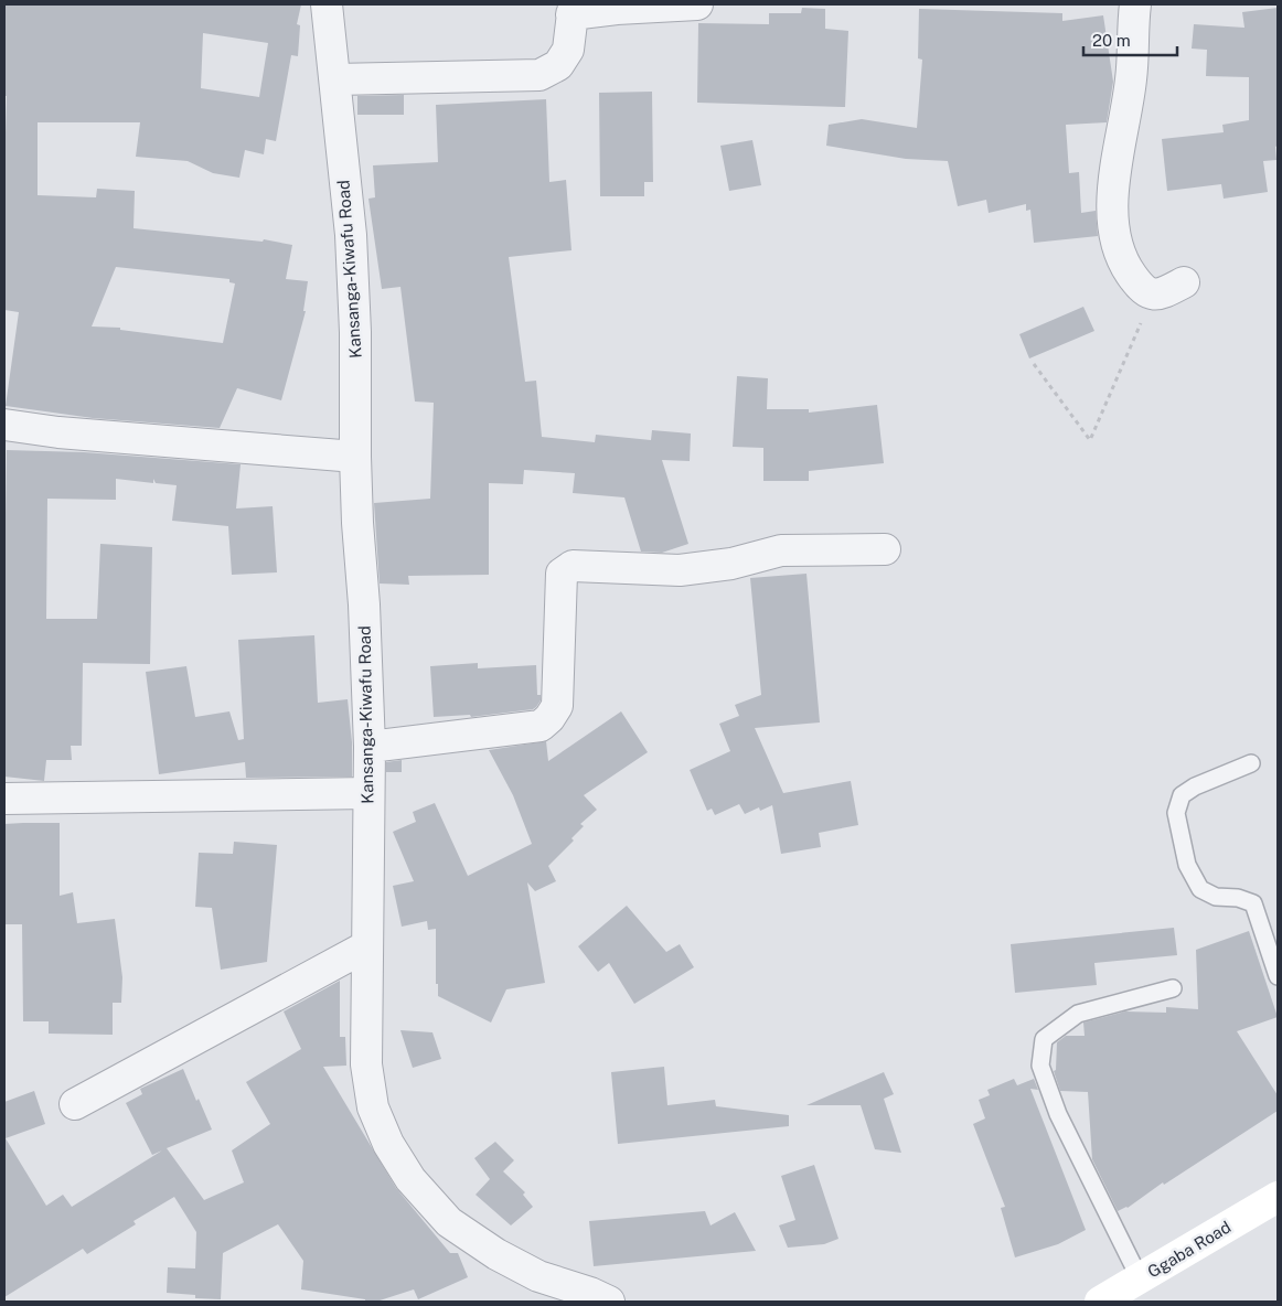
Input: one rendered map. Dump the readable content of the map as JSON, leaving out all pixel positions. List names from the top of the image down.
{
  "streets": {
    "main road": ["Ggaba Road"],
    "street": ["Kansanga-Kiwafu Road"]
  },
  "scale_bar": "20 m"
}
